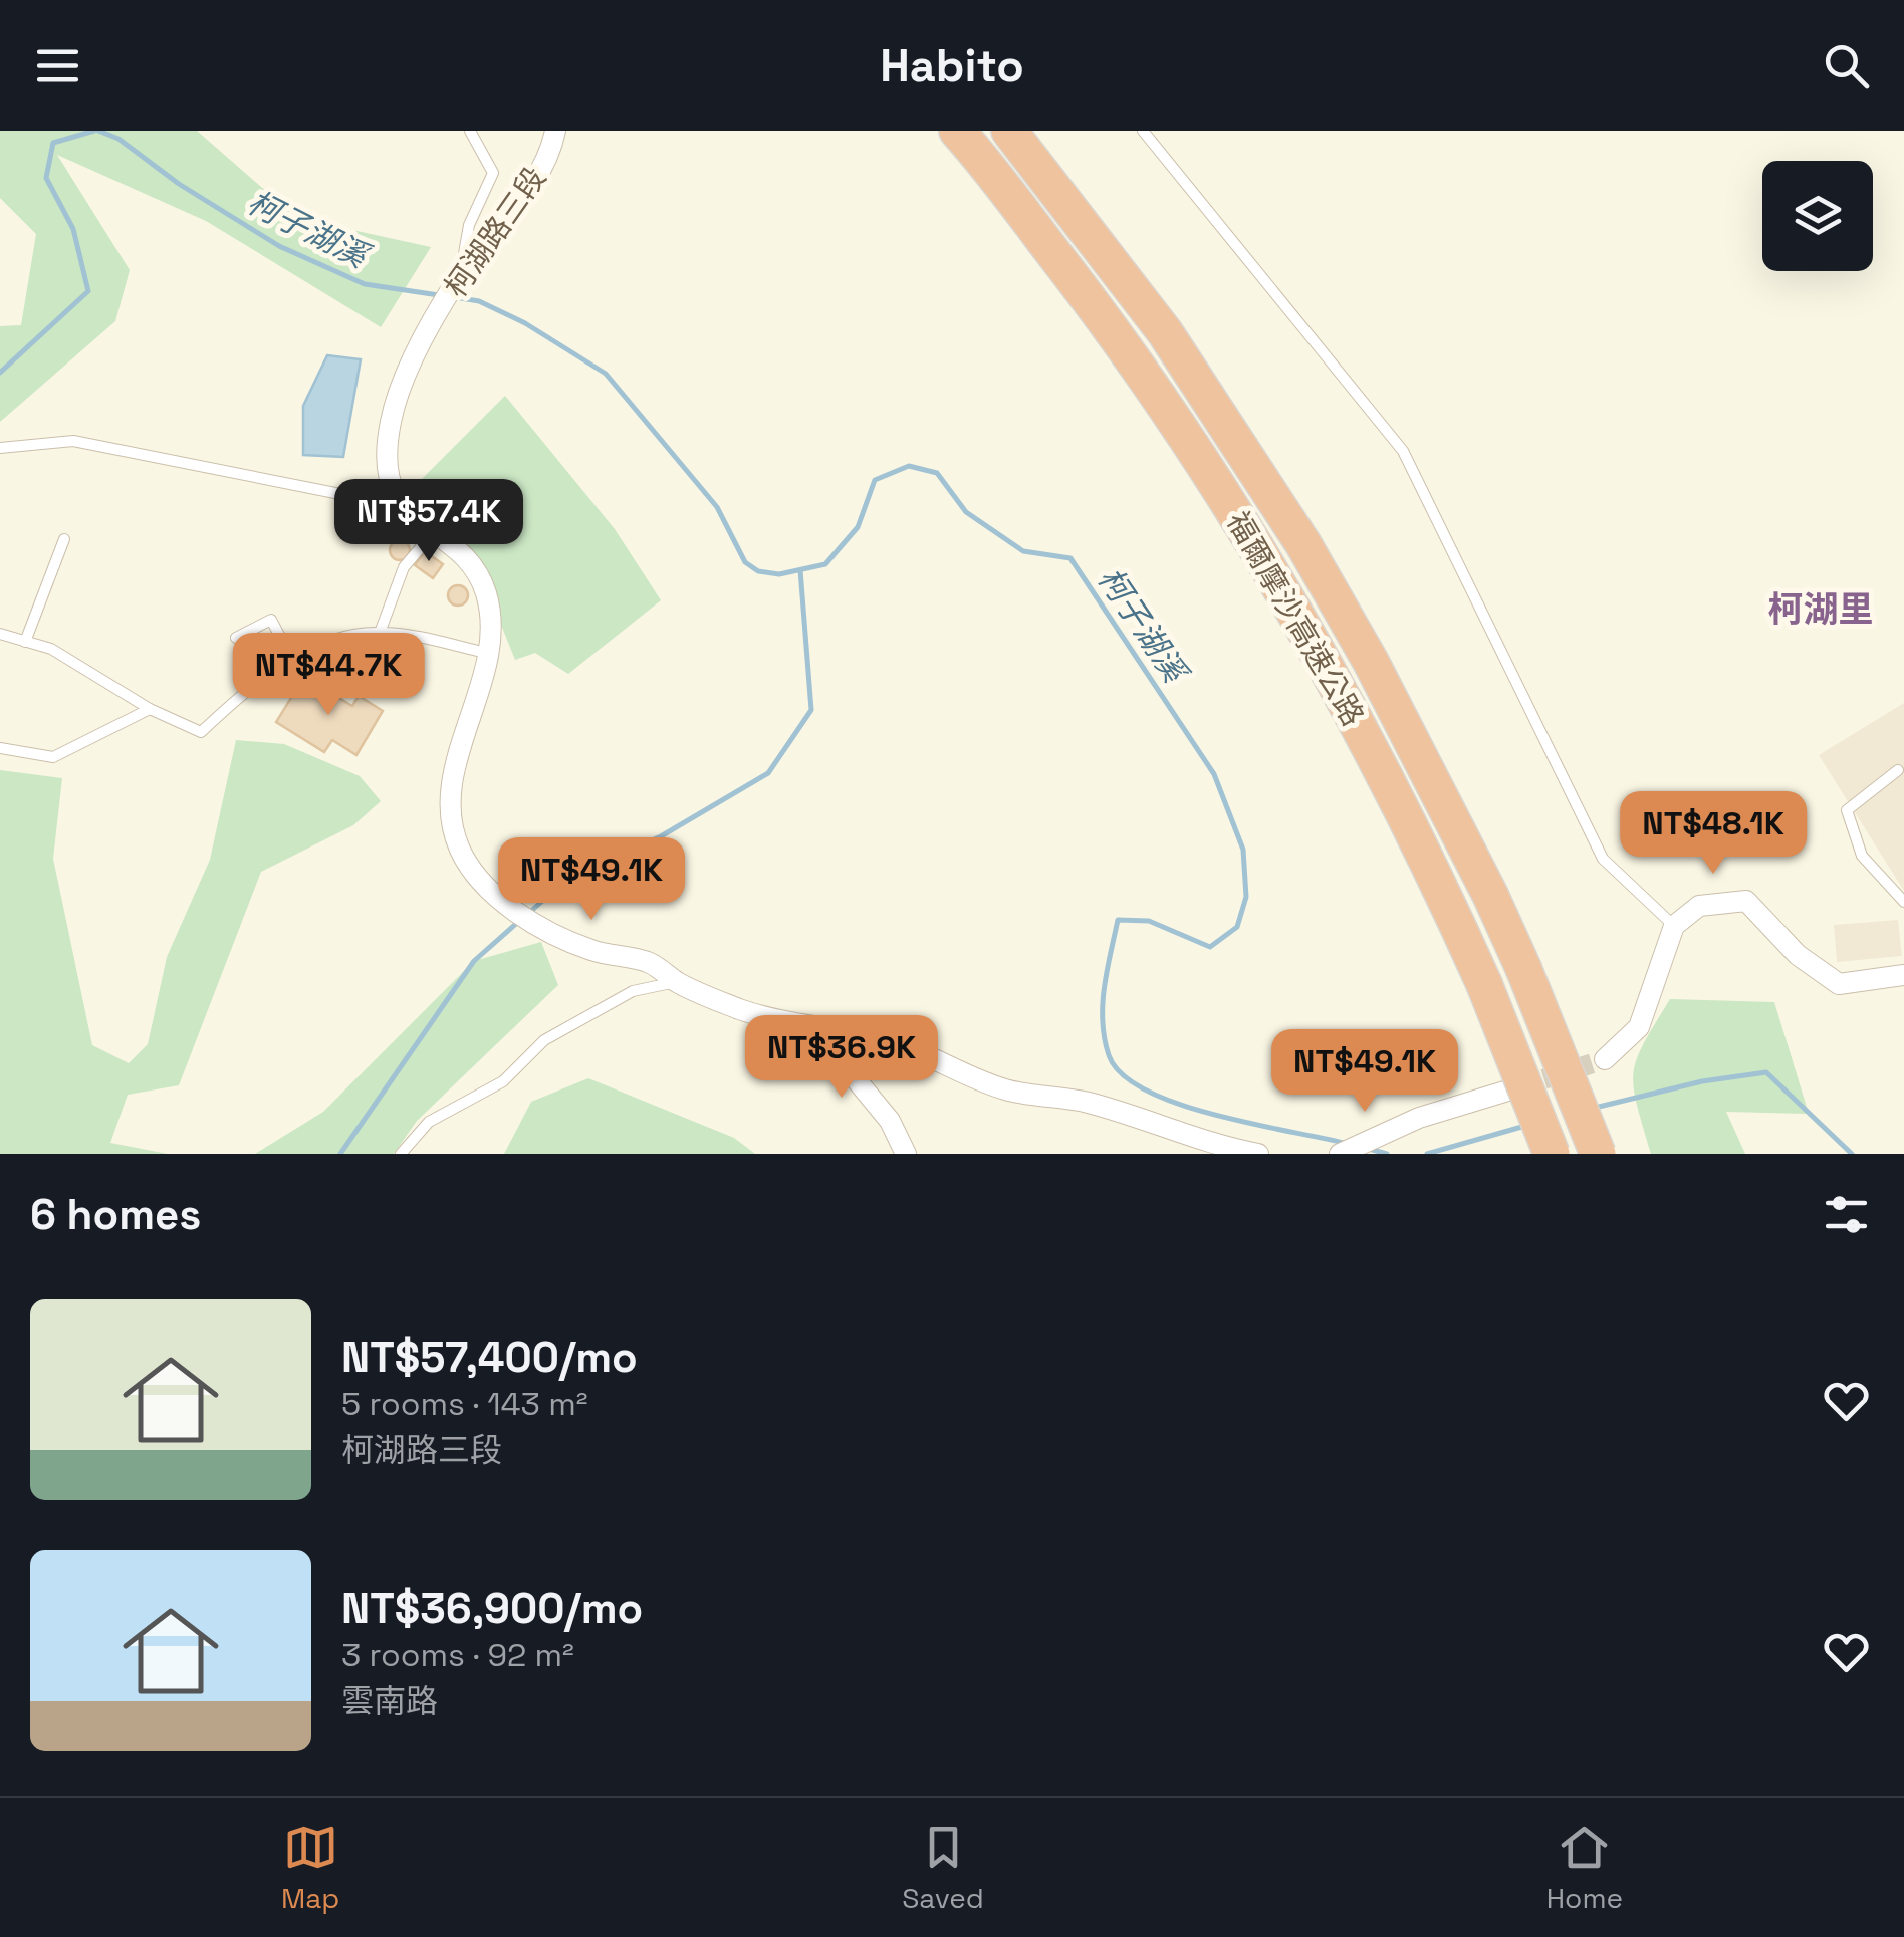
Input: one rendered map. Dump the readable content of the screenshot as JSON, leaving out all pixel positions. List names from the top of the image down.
{
  "streets": {
    "highway": ["福爾摩沙高速公路"],
    "street": ["柯湖路三段"]
  },
  "districts": ["柯湖里"],
  "water": ["柯子湖溪"],
  "page": {
    "header": "Habito",
    "price": [
      "NT$57.4K",
      "NT$44.7K",
      "NT$48.1K",
      "NT$49.1K",
      "NT$36.9K",
      "NT$49.1K"
    ],
    "heading": "6 homes",
    "list": [
      {
        "name": "NT$57,400/mo",
        "note": "5 rooms · 143 m² · 柯湖路三段"
      },
      {
        "name": "NT$36,900/mo",
        "note": "3 rooms · 92 m² · 雲南路"
      }
    ],
    "tabs": ["Map", "Saved", "Home"]
  }
}
